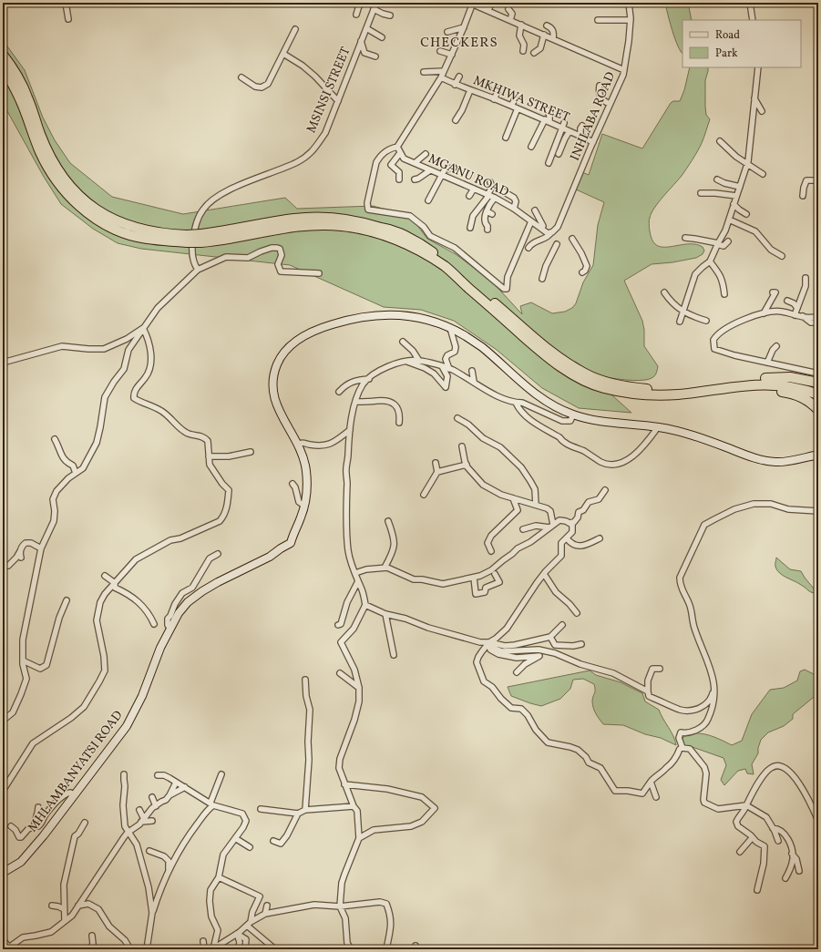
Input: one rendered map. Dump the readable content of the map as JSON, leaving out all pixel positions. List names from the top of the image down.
{
  "streets": {
    "main road": ["MHLAMBANYATSI ROAD"],
    "street": [
      "MSINSI STREET",
      "MKHIWA STREET",
      "INHLABA ROAD",
      "MGANU ROAD"
    ]
  },
  "crossings": [
    ["MKHIWA STREET", "INHLABA ROAD"],
    ["INHLABA ROAD", "MGANU ROAD"]
  ],
  "districts": ["CHECKERS"],
  "legend": ["Road", "Park"]
}
